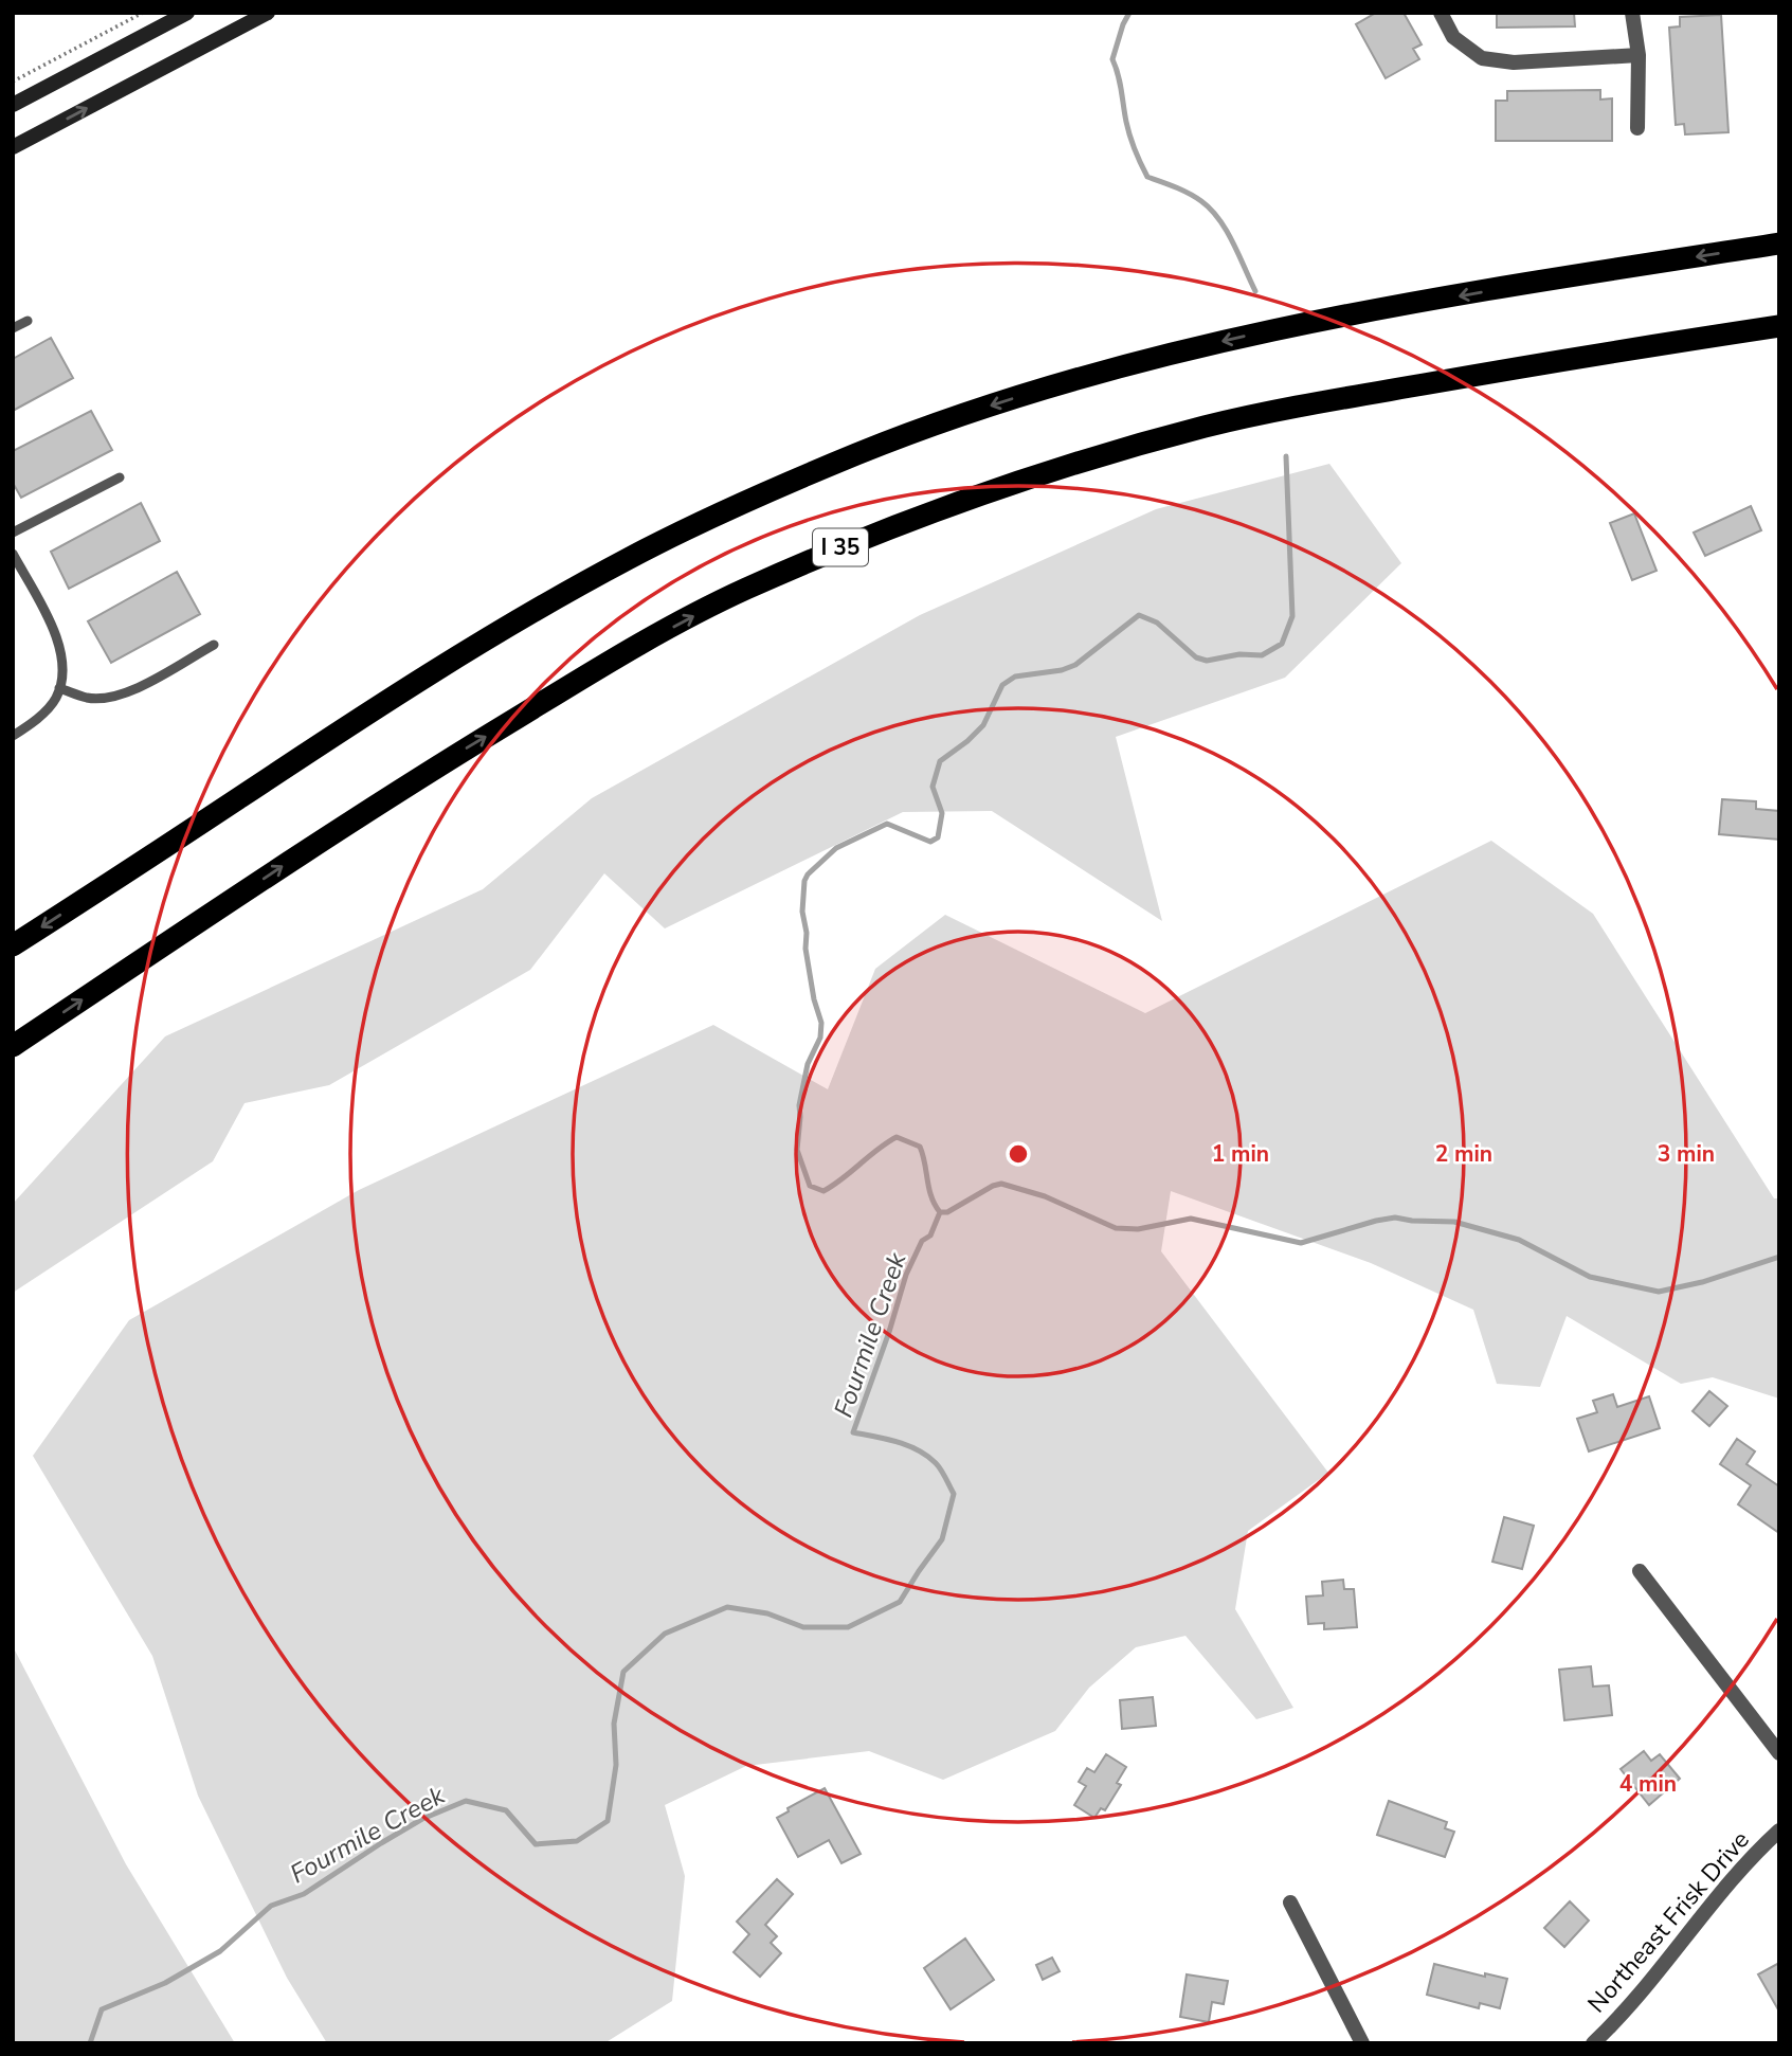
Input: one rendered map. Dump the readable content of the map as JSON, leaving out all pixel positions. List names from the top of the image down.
{
  "streets": {
    "highway": ["I 35"],
    "street": ["Northeast Frisk Drive"]
  },
  "water": ["Fourmile Creek"],
  "rings": [
    "1 min",
    "2 min",
    "3 min",
    "4 min"
  ]
}
